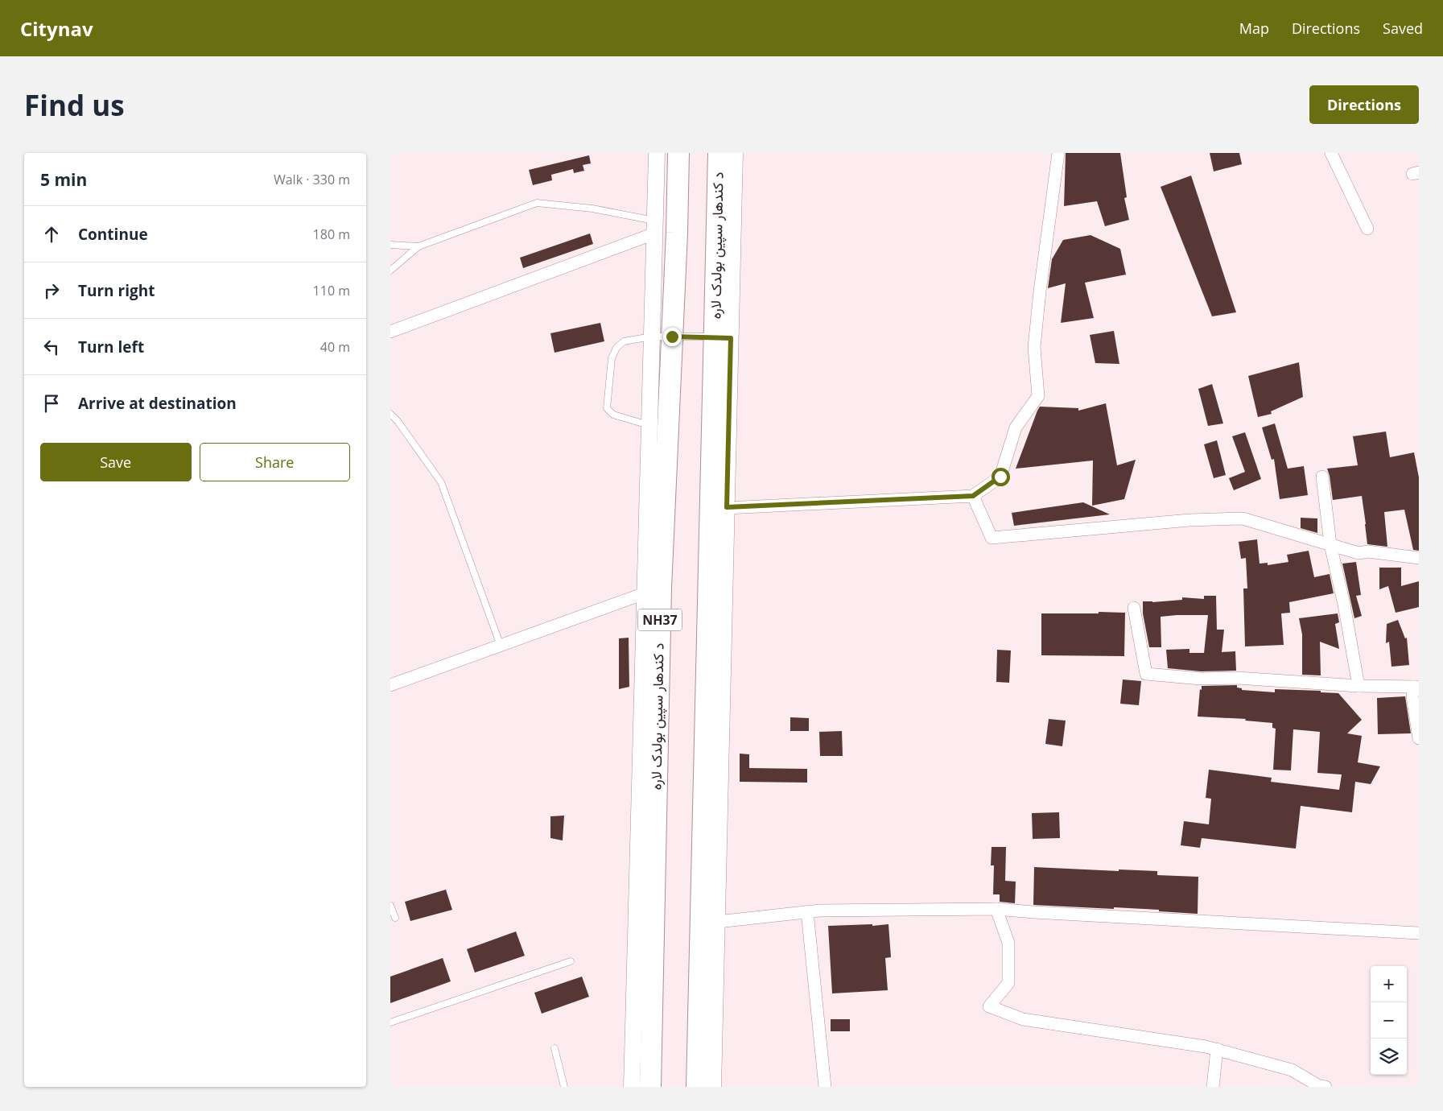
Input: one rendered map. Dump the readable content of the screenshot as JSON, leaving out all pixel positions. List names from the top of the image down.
{
  "streets": {
    "highway": ["د کندهار سپین بولدک لاره", "NH37"]
  },
  "page": {
    "header": "Citynav",
    "nav": ["Map", "Directions", "Saved"],
    "buttons": [
      "Directions",
      ["Save", "Share"]
    ],
    "title": "Find us",
    "heading": ["5 min", "Walk · 330 m"],
    "list": [
      ["Continue", "180 m"],
      ["Turn right", "110 m"],
      ["Turn left", "40 m"],
      "Arrive at destination"
    ],
    "map_buttons": ["+", "−"]
  }
}
